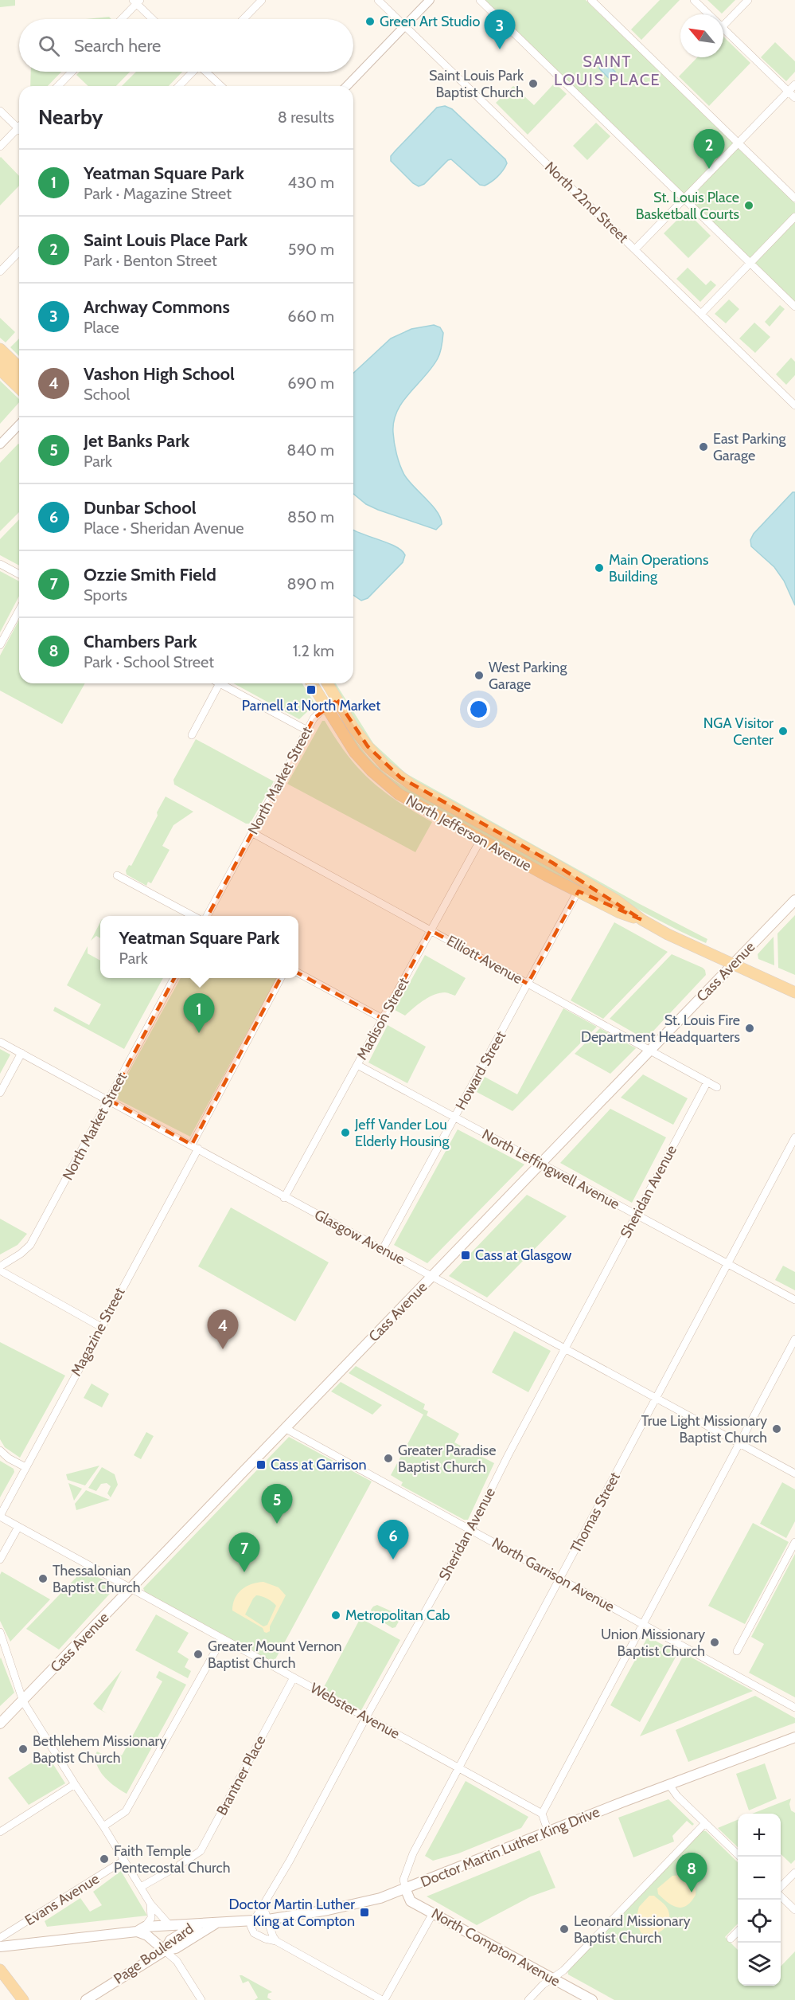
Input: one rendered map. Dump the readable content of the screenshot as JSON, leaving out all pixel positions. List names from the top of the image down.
{
  "streets": {
    "main road": [
      "North Jefferson Avenue",
      "Cass Avenue",
      "Doctor Martin Luther King Drive",
      "North Compton Avenue",
      "Page Boulevard"
    ],
    "street": [
      "North 22nd Street",
      "North Market Street",
      "Elliott Avenue",
      "Madison Street",
      "Howard Street",
      "North Leffingwell Avenue",
      "Sheridan Avenue",
      "Glasgow Avenue",
      "Magazine Street",
      "Thomas Street",
      "North Garrison Avenue",
      "Webster Avenue",
      "Brantner Place",
      "Evans Avenue"
    ]
  },
  "crossings": [
    ["North Market Street", "North Jefferson Avenue"],
    ["North Market Street", "Elliott Avenue"],
    ["North Market Street", "Glasgow Avenue"],
    ["North Jefferson Avenue", "Cass Avenue"],
    ["North Jefferson Avenue", "Madison Street"],
    ["North Jefferson Avenue", "Howard Street"],
    ["Elliott Avenue", "Cass Avenue"],
    ["Elliott Avenue", "Madison Street"],
    ["Elliott Avenue", "Howard Street"],
    ["Elliott Avenue", "Sheridan Avenue"],
    ["Cass Avenue", "North Leffingwell Avenue"],
    ["Cass Avenue", "Glasgow Avenue"],
    ["Cass Avenue", "North Garrison Avenue"],
    ["Cass Avenue", "Webster Avenue"],
    ["Madison Street", "North Leffingwell Avenue"],
    ["Madison Street", "Glasgow Avenue"],
    ["Howard Street", "North Leffingwell Avenue"],
    ["Howard Street", "Glasgow Avenue"],
    ["North Leffingwell Avenue", "Sheridan Avenue"],
    ["North Leffingwell Avenue", "Thomas Street"],
    ["Sheridan Avenue", "Glasgow Avenue"],
    ["Sheridan Avenue", "North Garrison Avenue"],
    ["Sheridan Avenue", "Webster Avenue"],
    ["Sheridan Avenue", "Doctor Martin Luther King Drive"],
    ["Glasgow Avenue", "Magazine Street"],
    ["Glasgow Avenue", "Thomas Street"],
    ["Magazine Street", "Webster Avenue"],
    ["Thomas Street", "North Garrison Avenue"],
    ["Thomas Street", "Webster Avenue"],
    ["Thomas Street", "Doctor Martin Luther King Drive"],
    ["Thomas Street", "North Compton Avenue"],
    ["Webster Avenue", "Brantner Place"],
    ["Doctor Martin Luther King Drive", "North Compton Avenue"],
    ["Doctor Martin Luther King Drive", "Page Boulevard"]
  ],
  "districts": ["SAINT LOUIS PLACE"],
  "places": {
    "other": [
      "Green Art Studio",
      "Saint Louis Park Baptist Church",
      "St. Louis Place Basketball Courts",
      "East Parking Garage",
      "Main Operations Building",
      "West Parking Garage",
      "NGA Visitor Center",
      "St. Louis Fire Department Headquarters",
      "Jeff Vander Lou Elderly Housing",
      "True Light Missionary Baptist Church",
      "Greater Paradise Baptist Church",
      "Thessalonian Baptist Church",
      "Metropolitan Cab",
      "Union Missionary Baptist Church",
      "Greater Mount Vernon Baptist Church",
      "Bethlehem Missionary Baptist Church",
      "Faith Temple Pentecostal Church",
      "Leonard Missionary Baptist Church"
    ],
    "transit": [
      "Parnell at North Market",
      "Cass at Glasgow",
      "Cass at Garrison",
      "Doctor Martin Luther King at Compton"
    ]
  },
  "north": "top left",
  "page": {
    "pins": [
      "3",
      "2",
      "1",
      "4",
      "5",
      "6",
      "7",
      "8"
    ],
    "search": "Search here",
    "heading": ["Nearby", "8 results"],
    "list": [
      {
        "mark": "1",
        "name": "Yeatman Square Park",
        "note": "Park · Magazine Street",
        "value": "430 m"
      },
      {
        "mark": "2",
        "name": "Saint Louis Place Park",
        "note": "Park · Benton Street",
        "value": "590 m"
      },
      {
        "mark": "3",
        "name": "Archway Commons",
        "note": "Place",
        "value": "660 m"
      },
      {
        "mark": "4",
        "name": "Vashon High School",
        "note": "School",
        "value": "690 m"
      },
      {
        "mark": "5",
        "name": "Jet Banks Park",
        "note": "Park",
        "value": "840 m"
      },
      {
        "mark": "6",
        "name": "Dunbar School",
        "note": "Place · Sheridan Avenue",
        "value": "850 m"
      },
      {
        "mark": "7",
        "name": "Ozzie Smith Field",
        "note": "Sports",
        "value": "890 m"
      },
      {
        "mark": "8",
        "name": "Chambers Park",
        "note": "Park · School Street",
        "value": "1.2 km"
      }
    ],
    "popup": ["Yeatman Square Park", "Park"],
    "map_buttons": ["+", "−"]
  }
}
